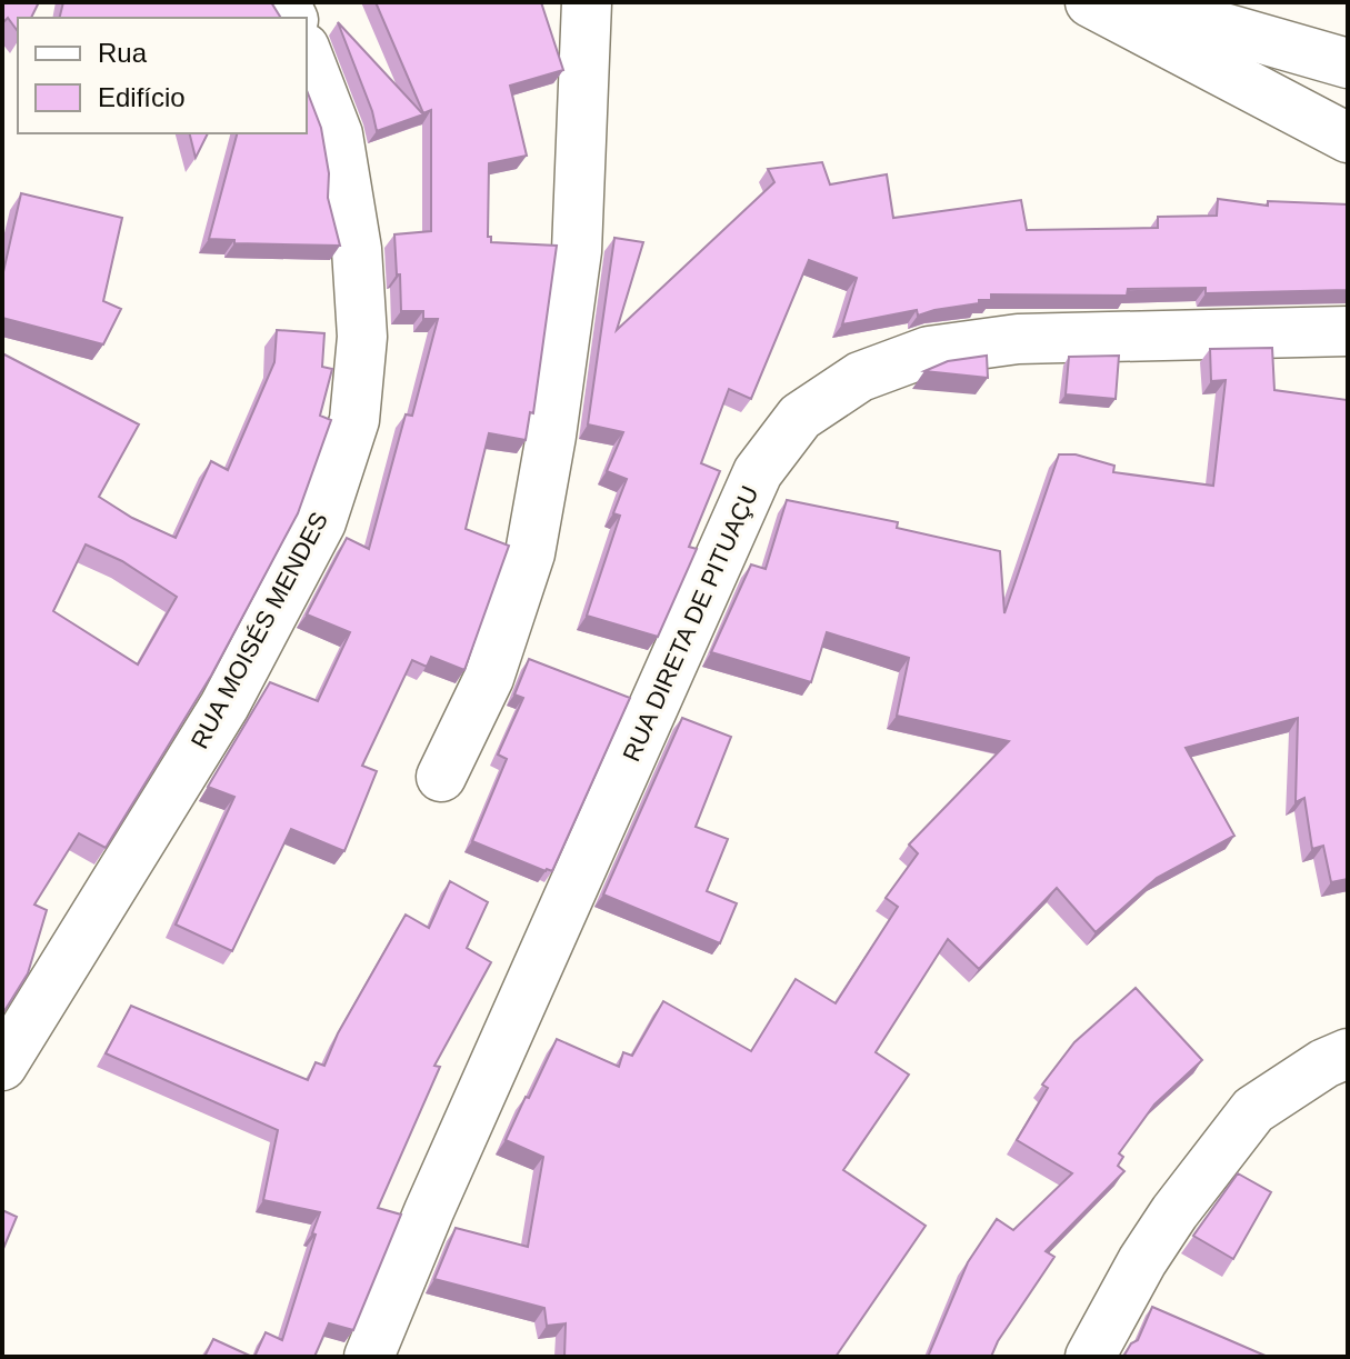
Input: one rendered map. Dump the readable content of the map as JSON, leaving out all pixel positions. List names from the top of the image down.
{
  "streets": {
    "street": ["RUA DIRETA DE PITUAÇU", "RUA MOISÉS MENDES"]
  },
  "legend": ["Rua", "Edifício"]
}
